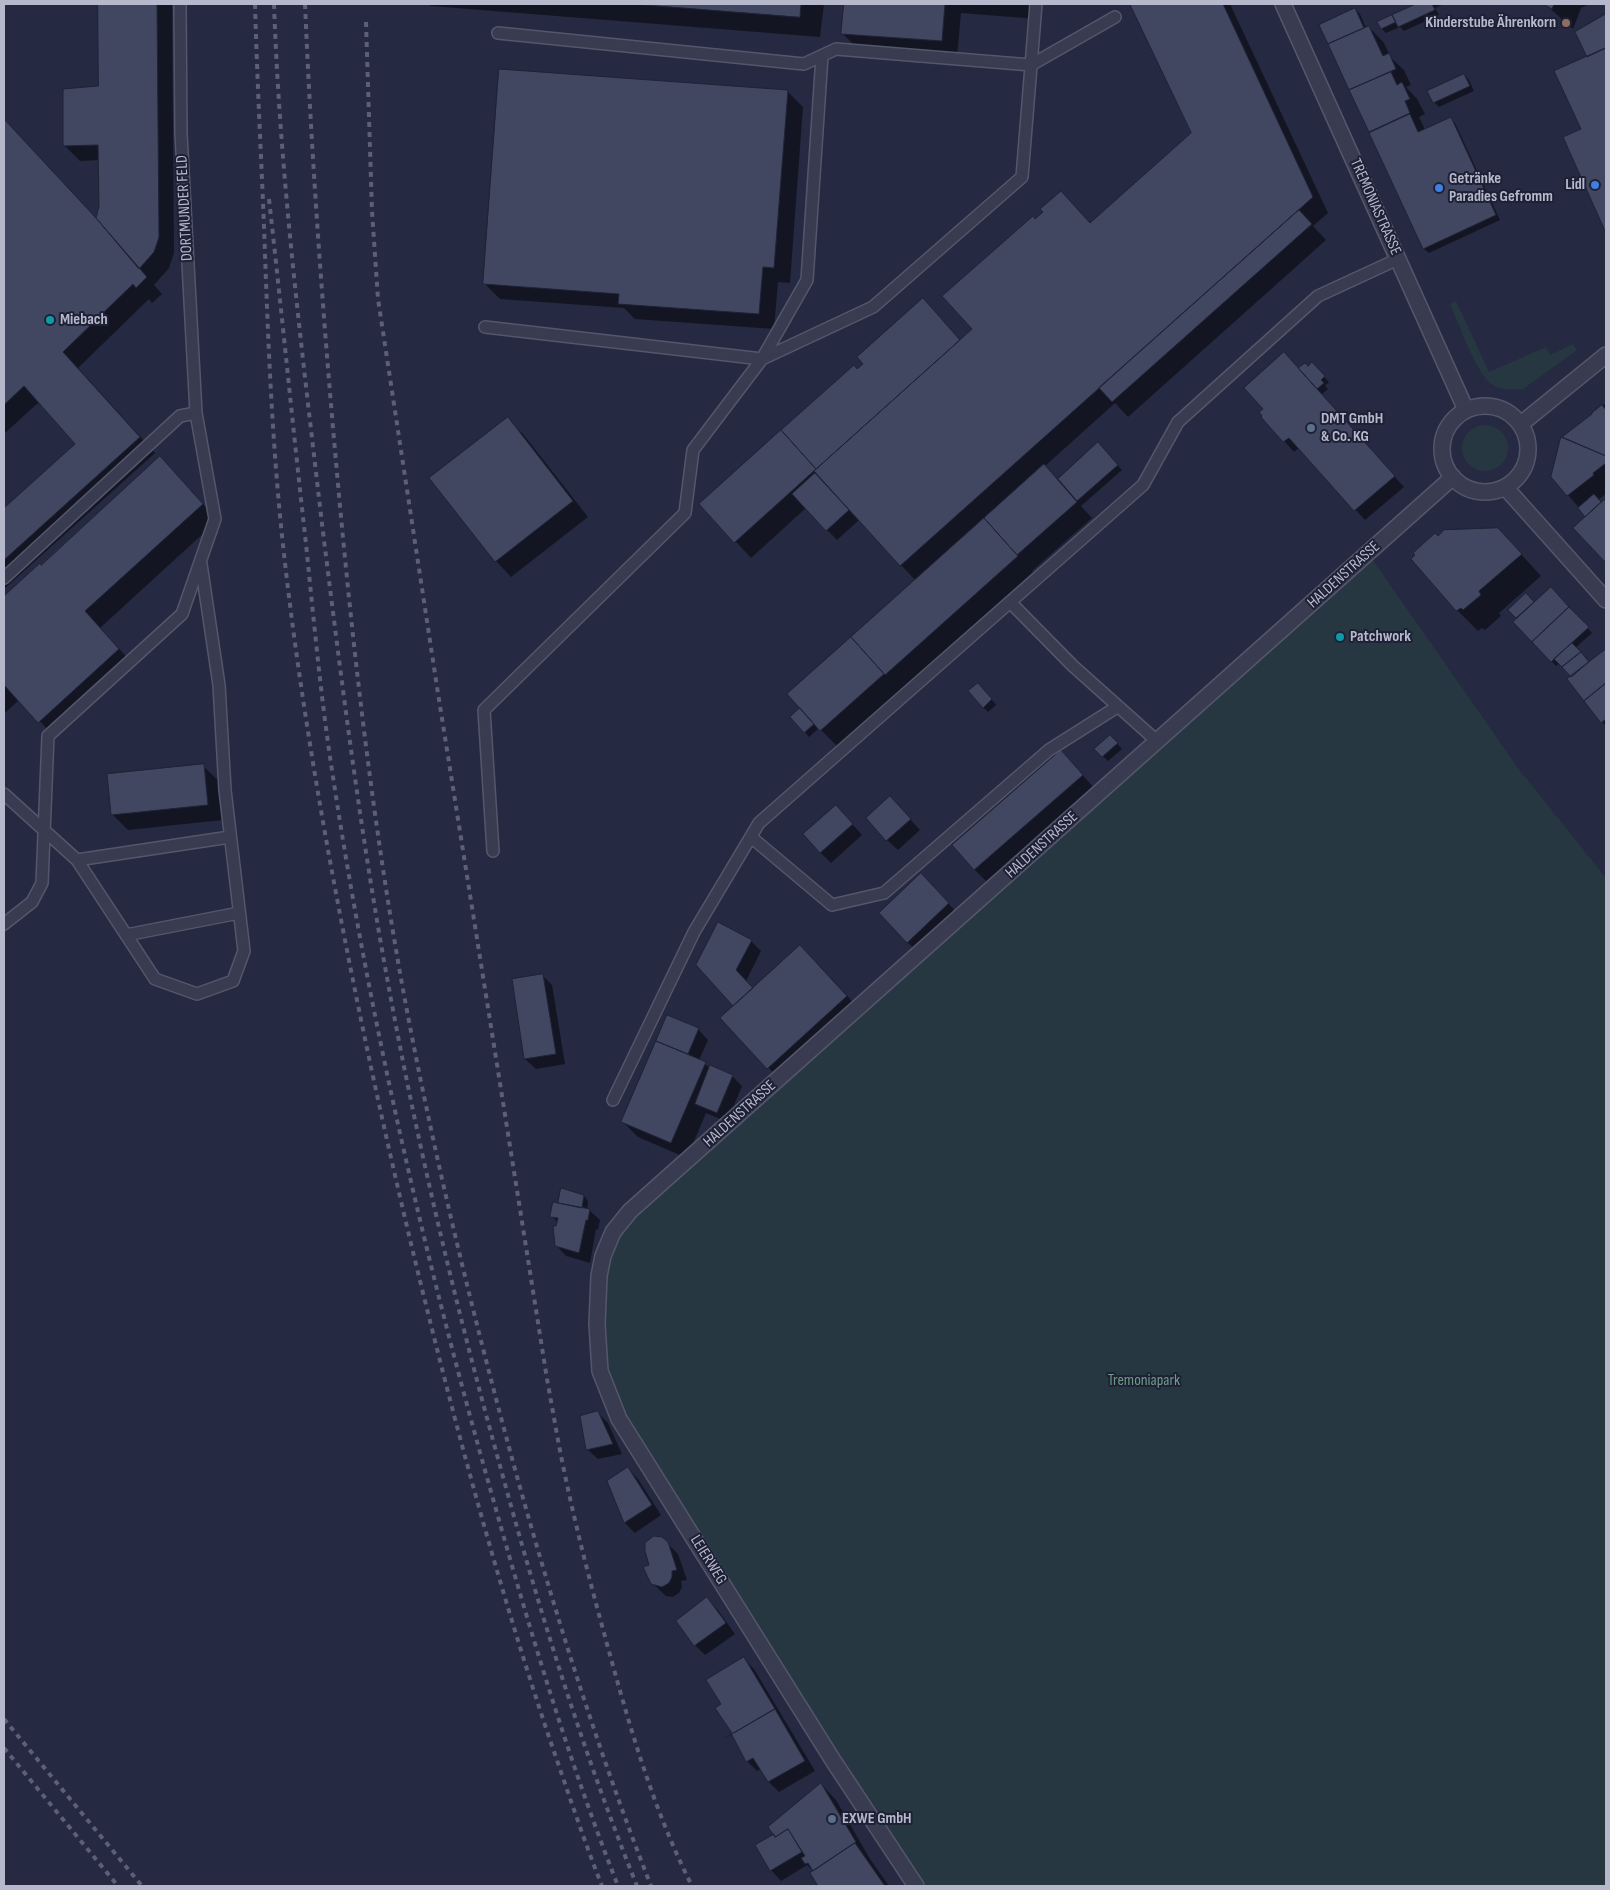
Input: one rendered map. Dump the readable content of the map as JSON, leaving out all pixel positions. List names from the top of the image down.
{
  "streets": {
    "street": ["TREMONIASTRASSE", "HALDENSTRASSE", "LEIERWEG"],
    "lane": ["DORTMUNDER FELD"]
  },
  "crossings": [
    ["TREMONIASTRASSE", "HALDENSTRASSE"],
    ["HALDENSTRASSE", "LEIERWEG"]
  ],
  "parks": ["Tremoniapark"],
  "places": [
    "Kinderstube Ährenkorn",
    "Lidl",
    "Getränke Paradies Gefromm",
    "Miebach",
    "DMT GmbH & Co. KG",
    "Patchwork",
    "EXWE GmbH"
  ]
}
